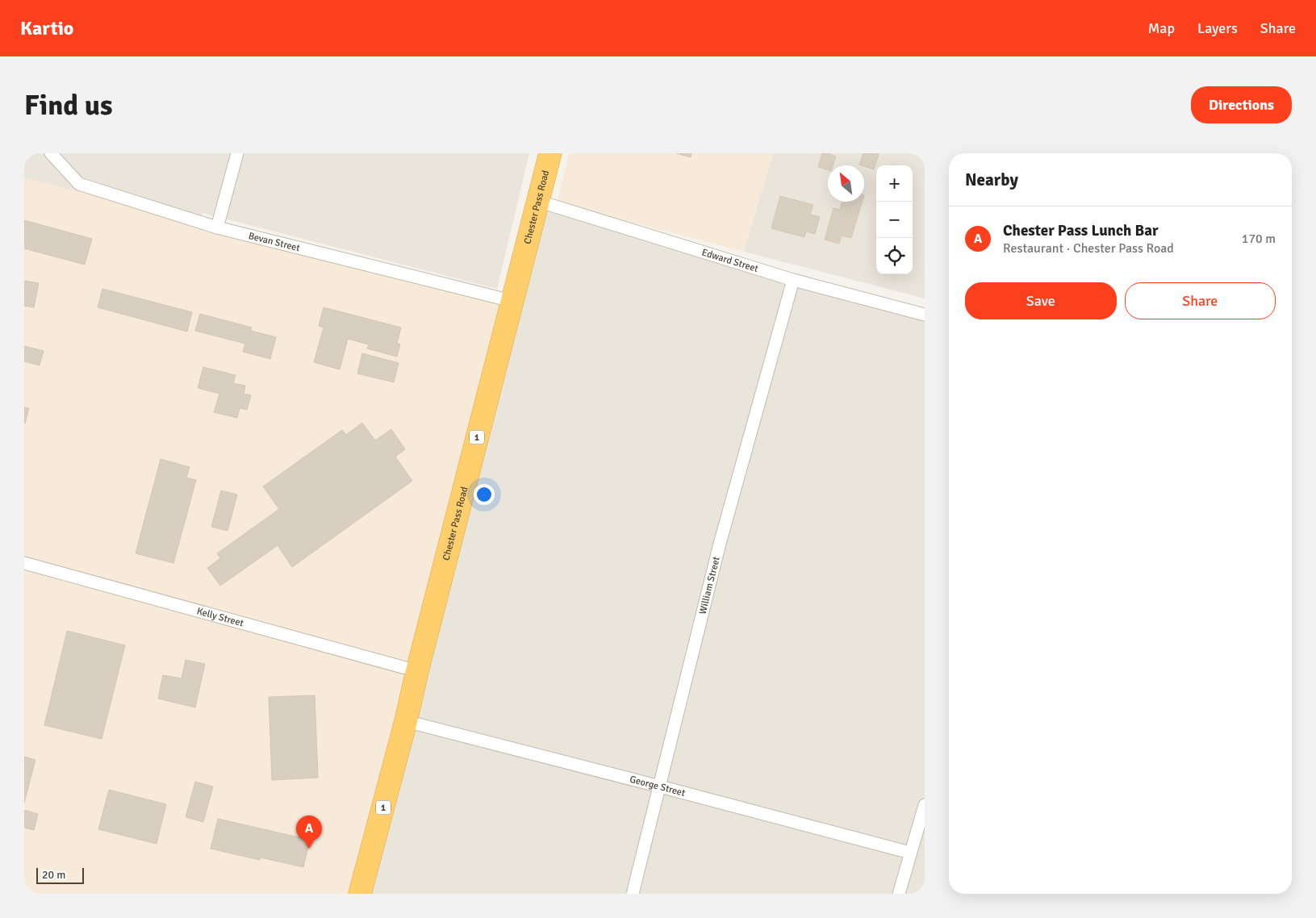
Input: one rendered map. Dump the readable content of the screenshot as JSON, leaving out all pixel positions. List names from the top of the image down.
{
  "streets": {
    "highway": ["Chester Pass Road", "1"],
    "street": [
      "Bevan Street",
      "Edward Street",
      "William Street",
      "Kelly Street",
      "George Street"
    ]
  },
  "crossings": [
    ["Chester Pass Road", "Bevan Street"],
    ["Chester Pass Road", "Edward Street"],
    ["Chester Pass Road", "Kelly Street"],
    ["Chester Pass Road", "George Street"],
    ["Edward Street", "William Street"],
    ["William Street", "George Street"]
  ],
  "scale_bar": "20 m",
  "north": "top left",
  "page": {
    "header": "Kartio",
    "nav": ["Map", "Layers", "Share"],
    "buttons": [
      "Directions",
      ["Save", "Share"]
    ],
    "title": "Find us",
    "heading": "Nearby",
    "map_buttons": ["+", "−"],
    "list": [
      {
        "mark": "A",
        "name": "Chester Pass Lunch Bar",
        "note": "Restaurant · Chester Pass Road",
        "value": "170 m"
      }
    ],
    "pins": "A",
    "scale": "20 m"
  }
}
